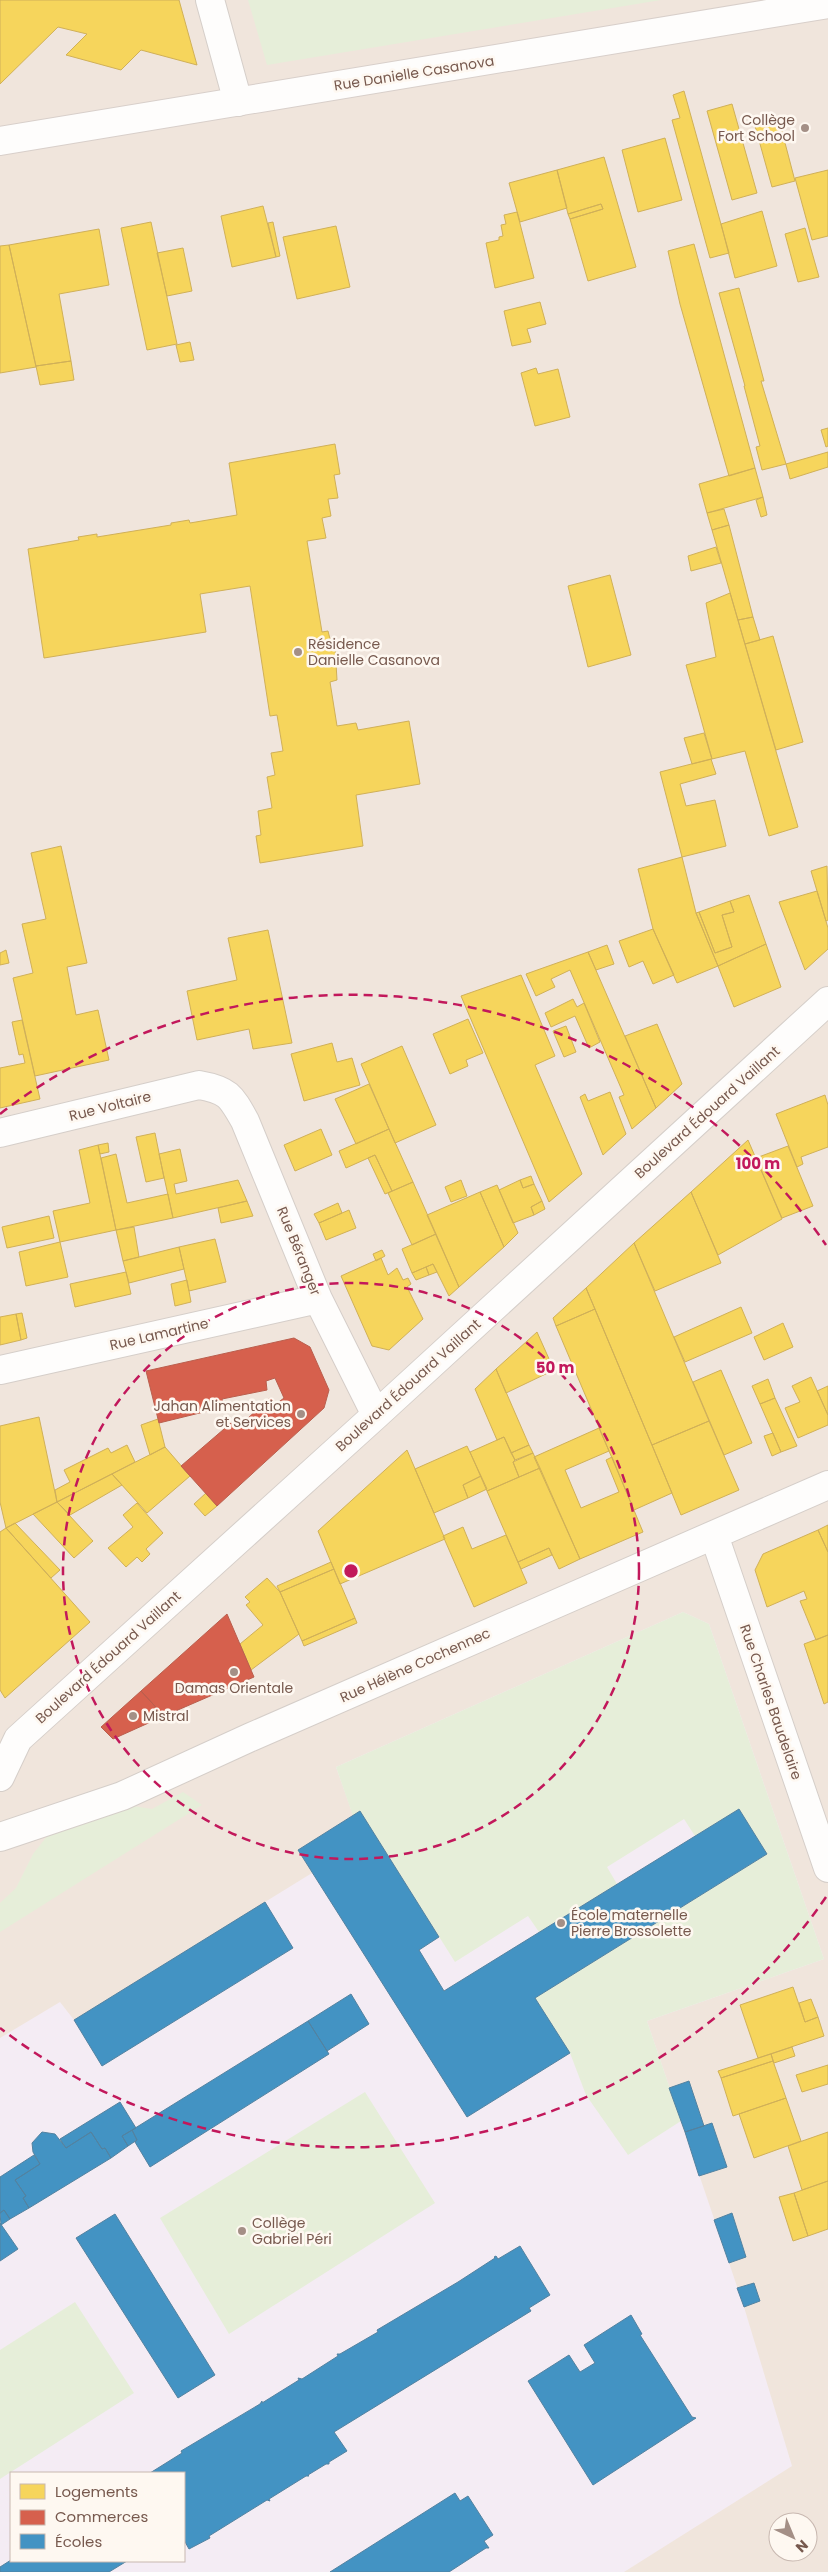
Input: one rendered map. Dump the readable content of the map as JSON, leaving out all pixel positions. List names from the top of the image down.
{
  "streets": {
    "street": [
      "Rue Danielle Casanova",
      "Rue Voltaire",
      "Boulevard Édouard Vaillant",
      "Rue Béranger",
      "Rue Lamartine",
      "Rue Hélène Cochennec",
      "Rue Charles Baudelaire"
    ]
  },
  "crossings": [
    ["Rue Voltaire", "Rue Béranger"],
    ["Boulevard Édouard Vaillant", "Rue Béranger"],
    ["Rue Béranger", "Rue Lamartine"],
    ["Rue Hélène Cochennec", "Rue Charles Baudelaire"]
  ],
  "places": [
    "Collège Fort School",
    "Résidence Danielle Casanova",
    "Jahan Alimentation et Services",
    "Damas Orientale",
    "Mistral",
    "École maternelle Pierre Brossolette",
    "Collège Gabriel Péri"
  ],
  "legend": ["Logements", "Commerces", "Écoles"],
  "north": "bottom right",
  "rings": ["100 m", "50 m"]
}
